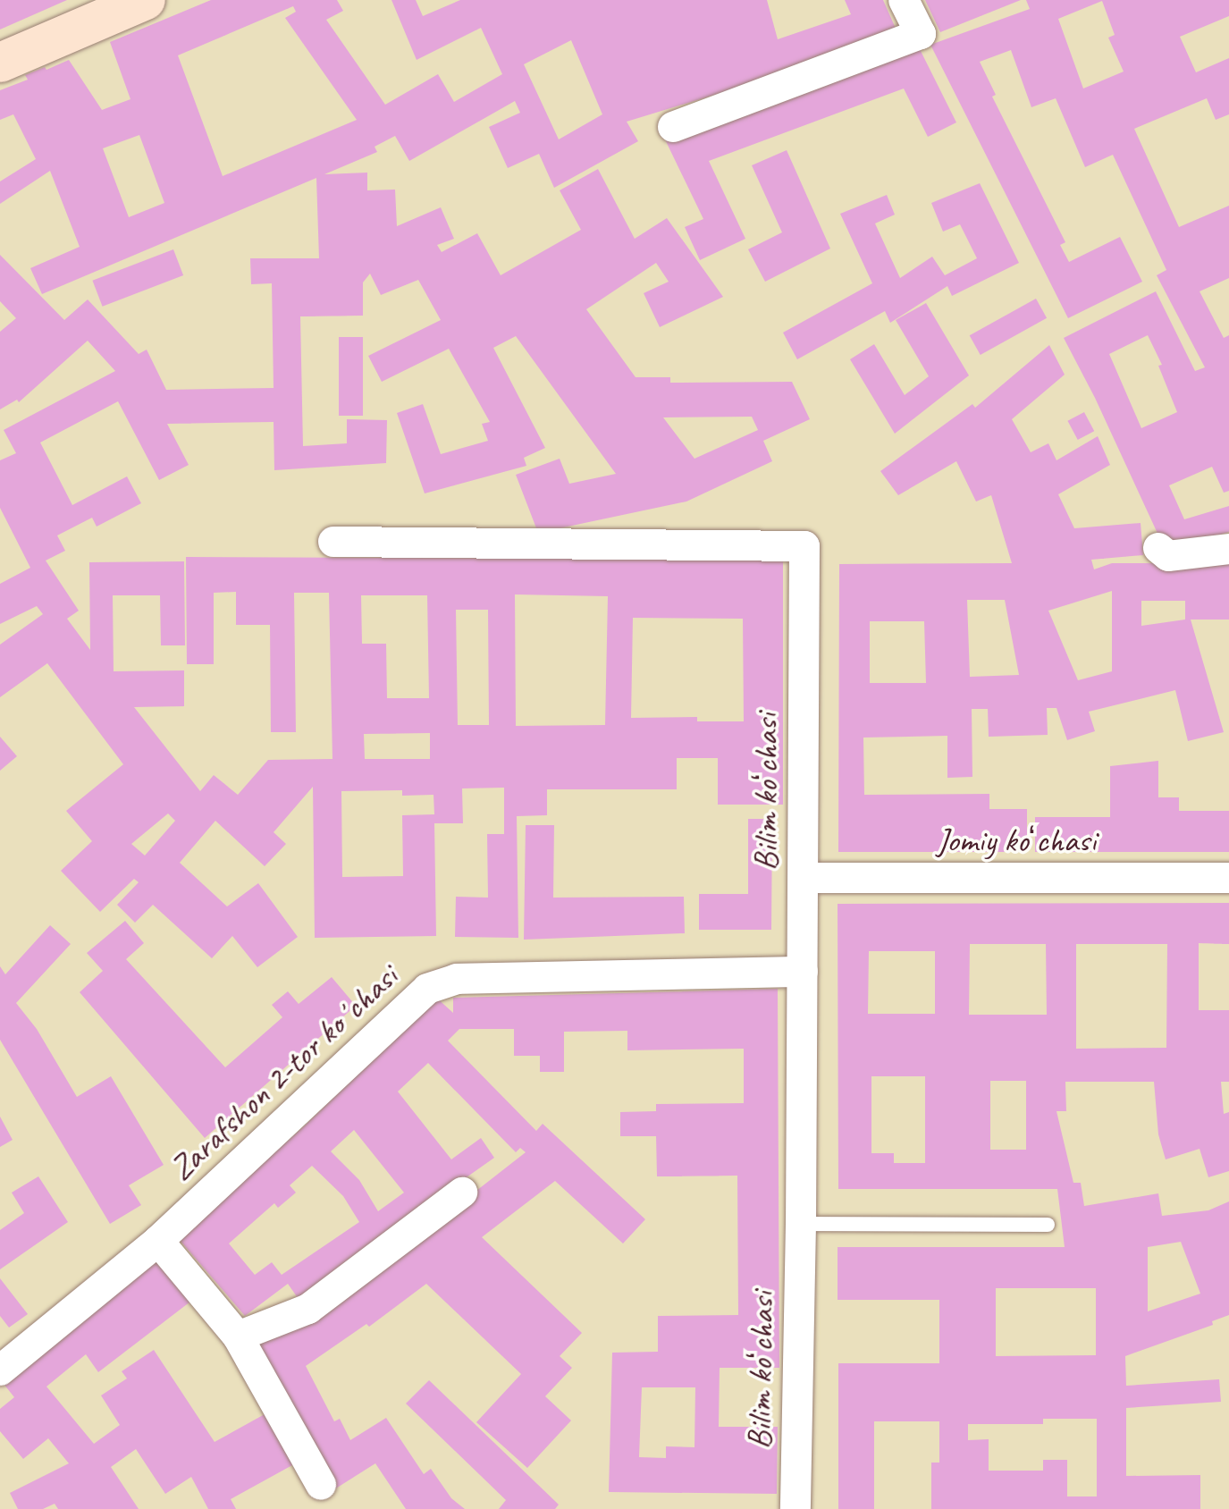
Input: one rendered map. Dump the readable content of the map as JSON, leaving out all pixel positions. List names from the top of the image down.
{
  "streets": {
    "street": ["Bilim koʻchasi", "Jomiy koʻchasi", "Zarafshon 2-tor koʼchasi"]
  },
  "crossings": [
    ["Bilim koʻchasi", "Jomiy koʻchasi"],
    ["Bilim koʻchasi", "Zarafshon 2-tor koʼchasi"]
  ]
}
